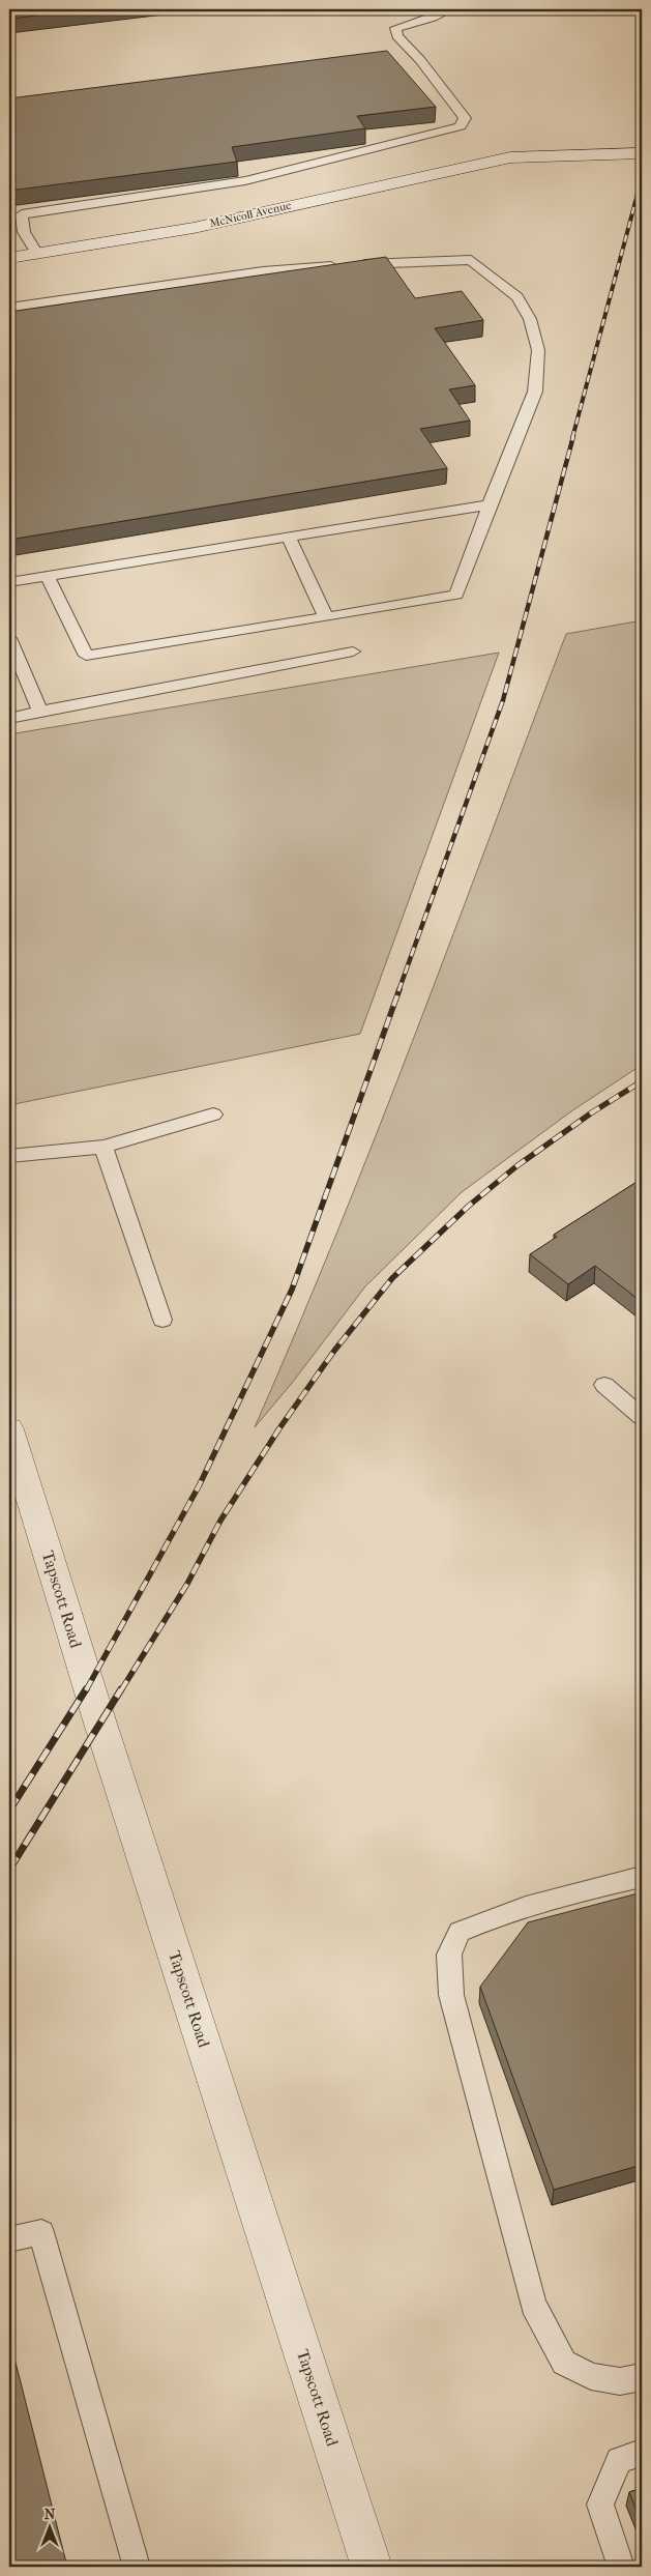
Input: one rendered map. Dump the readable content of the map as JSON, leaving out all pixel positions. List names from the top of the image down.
{
  "streets": {
    "main road": ["McNicoll Avenue", "Tapscott Road"]
  },
  "north": "top"
}
